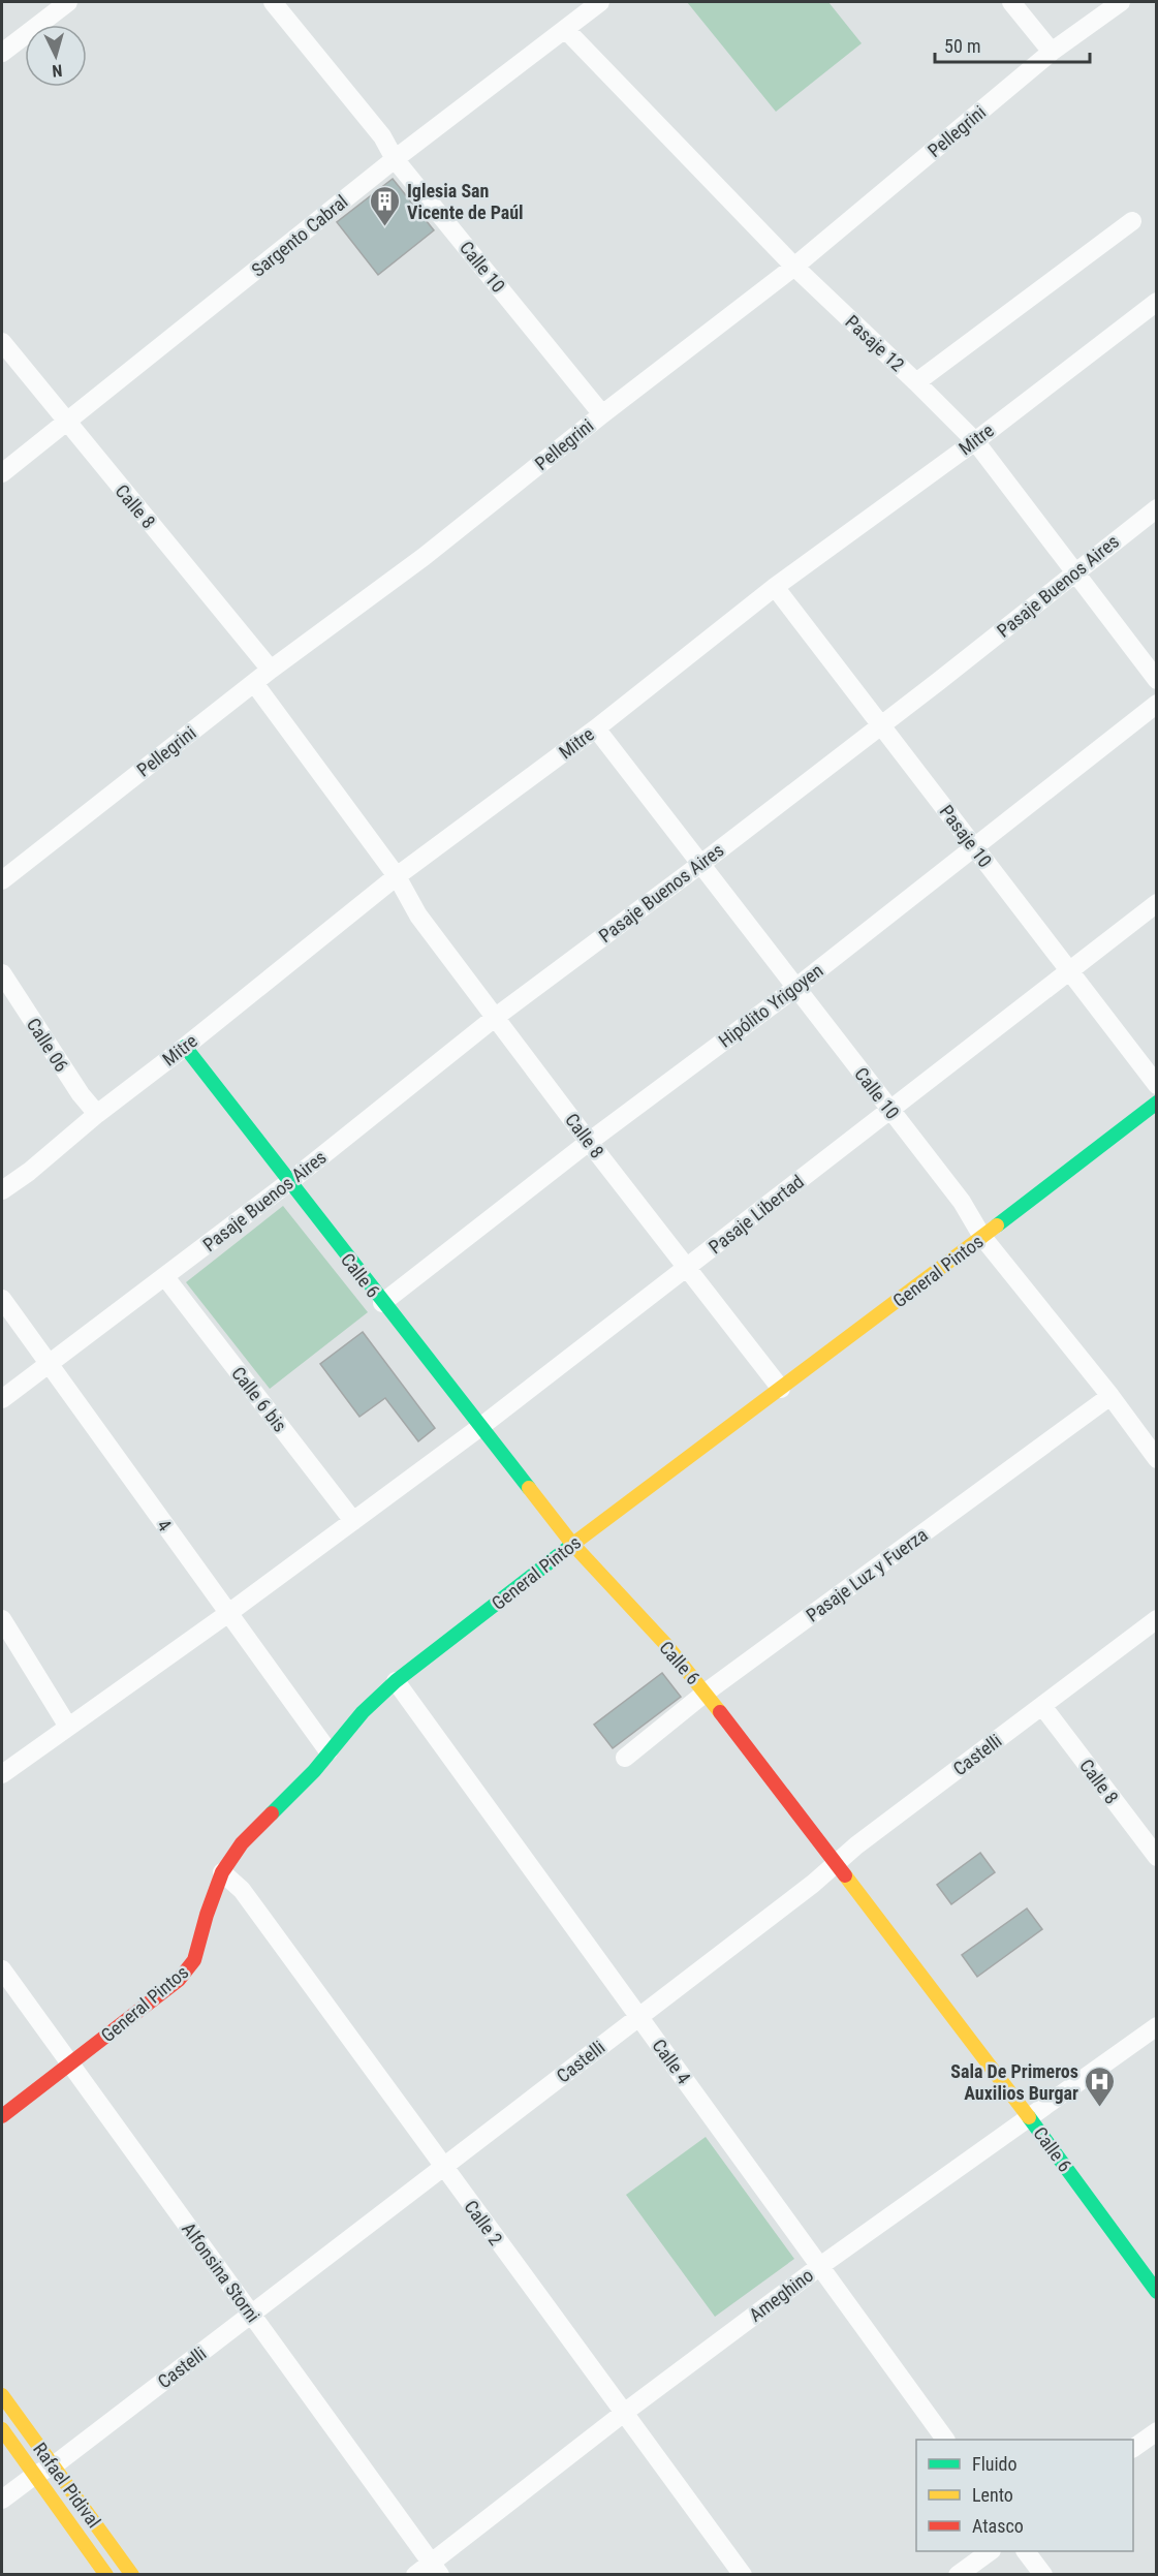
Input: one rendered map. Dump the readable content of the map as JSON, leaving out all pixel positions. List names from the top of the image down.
{
  "streets": {
    "street": [
      "Pellegrini",
      "Sargento Cabral",
      "Calle 10",
      "Pasaje 12",
      "Mitre",
      "Calle 8",
      "Pasaje Buenos Aires",
      "Pasaje 10",
      "Hipólito Yrigoyen",
      "Calle 06",
      "Pasaje Libertad",
      "General Pintos",
      "Calle 6",
      "Calle 6 bis",
      "4",
      "Pasaje Luz y Fuerza",
      "Castelli",
      "Calle 4",
      "Calle 2",
      "Alfonsina Storni",
      "Ameghino",
      "Rafael Pidival"
    ]
  },
  "crossings": [
    ["Pellegrini", "Calle 10"],
    ["Pellegrini", "Pasaje 12"],
    ["Pellegrini", "Calle 8"],
    ["Sargento Cabral", "Calle 10"],
    ["Sargento Cabral", "Pasaje 12"],
    ["Sargento Cabral", "Calle 8"],
    ["Calle 10", "Mitre"],
    ["Calle 10", "Pasaje Buenos Aires"],
    ["Calle 10", "Hipólito Yrigoyen"],
    ["Calle 10", "Pasaje Libertad"],
    ["Calle 10", "General Pintos"],
    ["Calle 10", "Pasaje Luz y Fuerza"],
    ["Pasaje 12", "Mitre"],
    ["Pasaje 12", "Pasaje Buenos Aires"],
    ["Mitre", "Calle 8"],
    ["Mitre", "Pasaje 10"],
    ["Mitre", "Calle 06"],
    ["Mitre", "Calle 6"],
    ["Calle 8", "Pasaje Buenos Aires"],
    ["Calle 8", "Hipólito Yrigoyen"],
    ["Calle 8", "Pasaje Libertad"],
    ["Calle 8", "General Pintos"],
    ["Calle 8", "Castelli"],
    ["Pasaje Buenos Aires", "Pasaje 10"],
    ["Pasaje Buenos Aires", "Calle 6"],
    ["Pasaje Buenos Aires", "Calle 6 bis"],
    ["Pasaje Buenos Aires", "4"],
    ["Pasaje 10", "Hipólito Yrigoyen"],
    ["Pasaje 10", "Pasaje Libertad"],
    ["Hipólito Yrigoyen", "Calle 6"],
    ["Pasaje Libertad", "Calle 6"],
    ["Pasaje Libertad", "Calle 6 bis"],
    ["Pasaje Libertad", "4"],
    ["General Pintos", "Calle 6"],
    ["General Pintos", "4"],
    ["General Pintos", "Calle 4"],
    ["General Pintos", "Calle 2"],
    ["General Pintos", "Alfonsina Storni"],
    ["Calle 6", "Pasaje Luz y Fuerza"],
    ["Calle 6", "Castelli"],
    ["Calle 6", "Ameghino"],
    ["Castelli", "Calle 4"],
    ["Castelli", "Calle 2"],
    ["Castelli", "Alfonsina Storni"],
    ["Castelli", "Rafael Pidival"],
    ["Calle 4", "Ameghino"],
    ["Calle 2", "Ameghino"],
    ["Alfonsina Storni", "Ameghino"]
  ],
  "places": {
    "building": ["Iglesia San Vicente de Paúl"],
    "hospital": ["Sala De Primeros Auxilios Burgar"]
  },
  "legend": ["Fluido", "Lento", "Atasco"],
  "scale_bar": "50 m",
  "north": "bottom"
}
